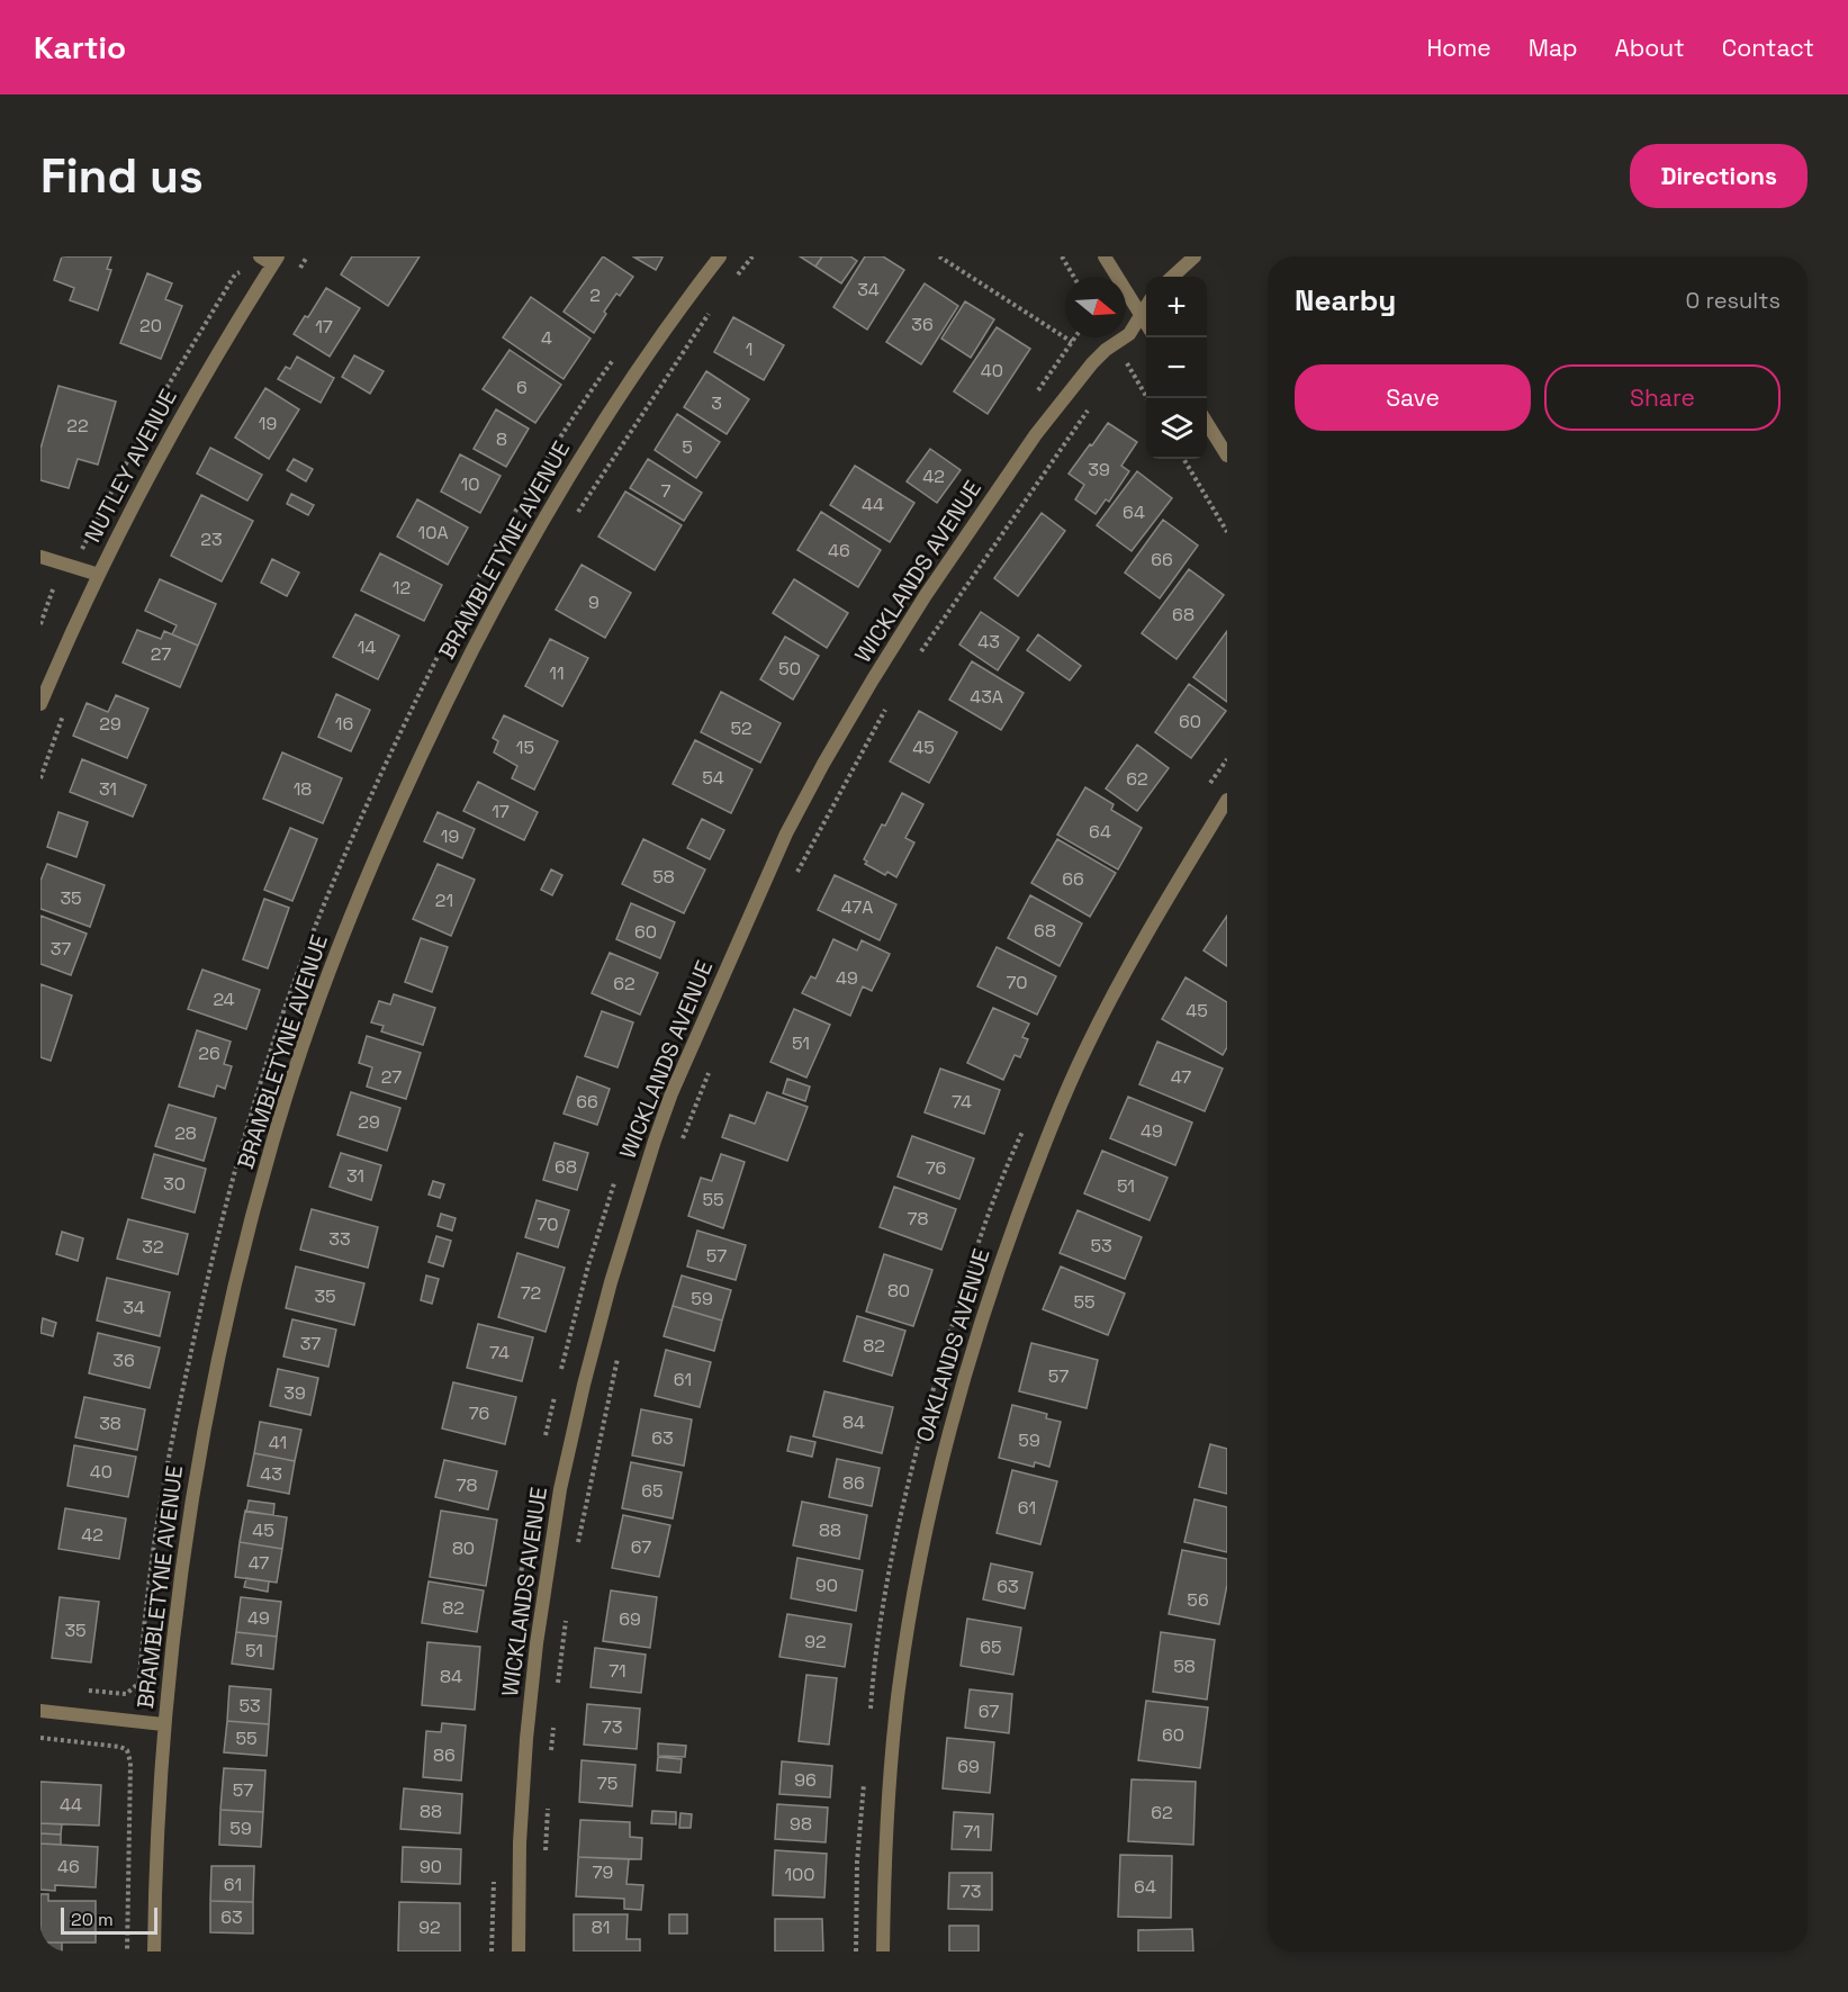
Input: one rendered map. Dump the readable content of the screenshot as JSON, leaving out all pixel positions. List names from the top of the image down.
{
  "streets": {
    "street": [
      "NUTLEY AVENUE",
      "BRAMBLETYNE AVENUE",
      "WICKLANDS AVENUE",
      "OAKLANDS AVENUE"
    ]
  },
  "house_numbers": [
    "34",
    "2",
    "36",
    "20",
    "17",
    "4",
    "1",
    "40",
    "6",
    "3",
    "19",
    "22",
    "8",
    "5",
    "39",
    "42",
    "10",
    "7",
    "44",
    "64",
    "10A",
    "23",
    "46",
    "66",
    "12",
    "9",
    "68",
    "43",
    "14",
    "27",
    "50",
    "11",
    "43A",
    "60",
    "29",
    "16",
    "52",
    "15",
    "45",
    "54",
    "62",
    "31",
    "18",
    "17",
    "64",
    "19",
    "58",
    "66",
    "35",
    "21",
    "47A",
    "68",
    "60",
    "37",
    "49",
    "70",
    "62",
    "24",
    "45",
    "51",
    "26",
    "27",
    "47",
    "66",
    "74",
    "29",
    "49",
    "28",
    "68",
    "76",
    "31",
    "30",
    "51",
    "55",
    "78",
    "70",
    "33",
    "53",
    "32",
    "57",
    "80",
    "72",
    "35",
    "59",
    "55",
    "34",
    "37",
    "82",
    "74",
    "36",
    "57",
    "61",
    "39",
    "76",
    "84",
    "38",
    "63",
    "59",
    "41",
    "40",
    "43",
    "86",
    "78",
    "65",
    "61",
    "45",
    "88",
    "42",
    "67",
    "80",
    "47",
    "90",
    "63",
    "56",
    "82",
    "49",
    "69",
    "35",
    "92",
    "65",
    "51",
    "58",
    "71",
    "84",
    "53",
    "67",
    "73",
    "60",
    "55",
    "86",
    "69",
    "96",
    "75",
    "57",
    "44",
    "88",
    "62",
    "98",
    "59",
    "71",
    "46",
    "90",
    "79",
    "100",
    "61",
    "64",
    "73",
    "63",
    "92",
    "81"
  ],
  "scale_bar": "20 m",
  "north": "right",
  "page": {
    "header": "Kartio",
    "nav": [
      "Home",
      "Map",
      "About",
      "Contact"
    ],
    "buttons": [
      "Directions",
      ["Save", "Share"]
    ],
    "title": "Find us",
    "heading": ["Nearby", "0 results"],
    "map_buttons": ["+", "−"],
    "scale": "20 m"
  }
}
